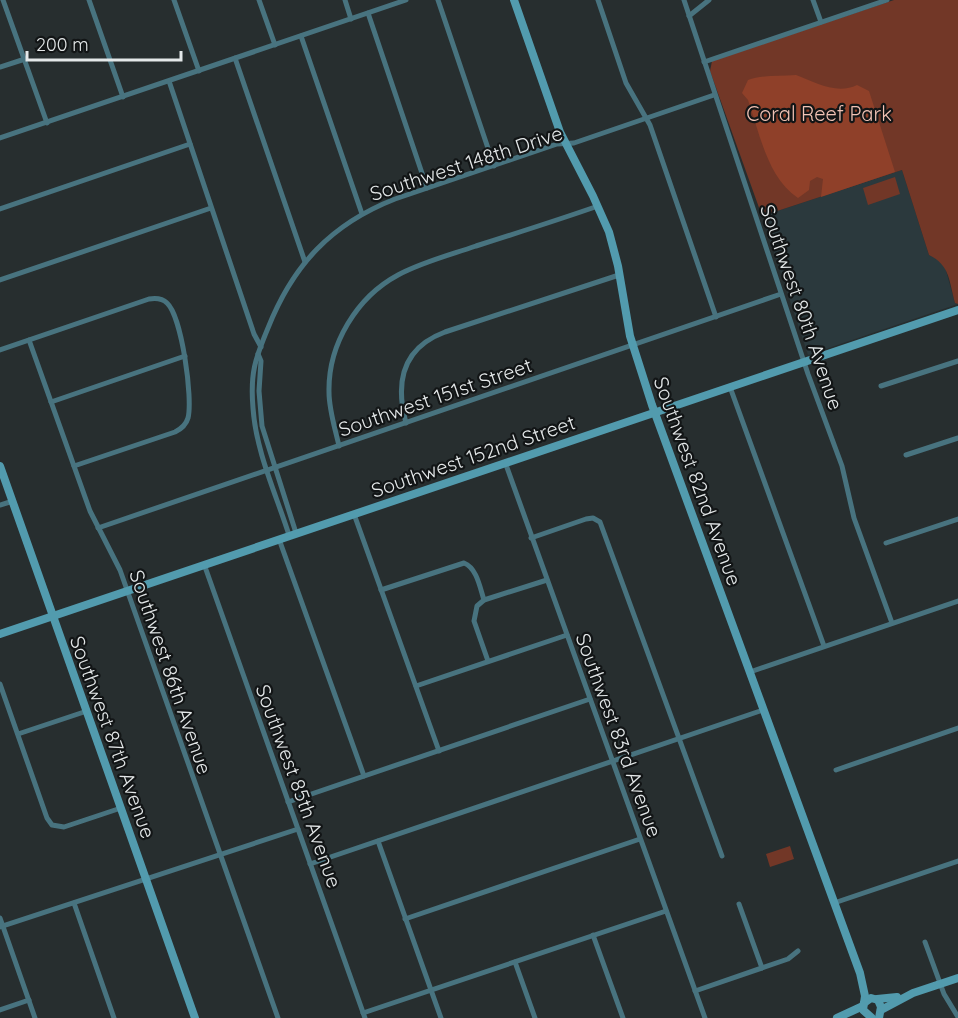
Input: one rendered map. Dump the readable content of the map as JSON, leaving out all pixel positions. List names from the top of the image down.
{
  "streets": {
    "street": [
      "Southwest 148th Drive",
      "Southwest 80th Avenue",
      "Southwest 151st Street",
      "Southwest 152nd Street",
      "Southwest 82nd Avenue",
      "Southwest 86th Avenue",
      "Southwest 83rd Avenue",
      "Southwest 87th Avenue",
      "Southwest 85th Avenue"
    ]
  },
  "crossings": [
    ["Southwest 148th Drive", "Southwest 80th Avenue"],
    ["Southwest 148th Drive", "Southwest 82nd Avenue"],
    ["Southwest 80th Avenue", "Southwest 151st Street"],
    ["Southwest 80th Avenue", "Southwest 152nd Street"],
    ["Southwest 151st Street", "Southwest 82nd Avenue"],
    ["Southwest 151st Street", "Southwest 86th Avenue"],
    ["Southwest 152nd Street", "Southwest 82nd Avenue"],
    ["Southwest 152nd Street", "Southwest 86th Avenue"],
    ["Southwest 152nd Street", "Southwest 83rd Avenue"],
    ["Southwest 152nd Street", "Southwest 87th Avenue"],
    ["Southwest 152nd Street", "Southwest 85th Avenue"]
  ],
  "parks": ["Coral Reef Park"],
  "scale_bar": "200 m"
}
